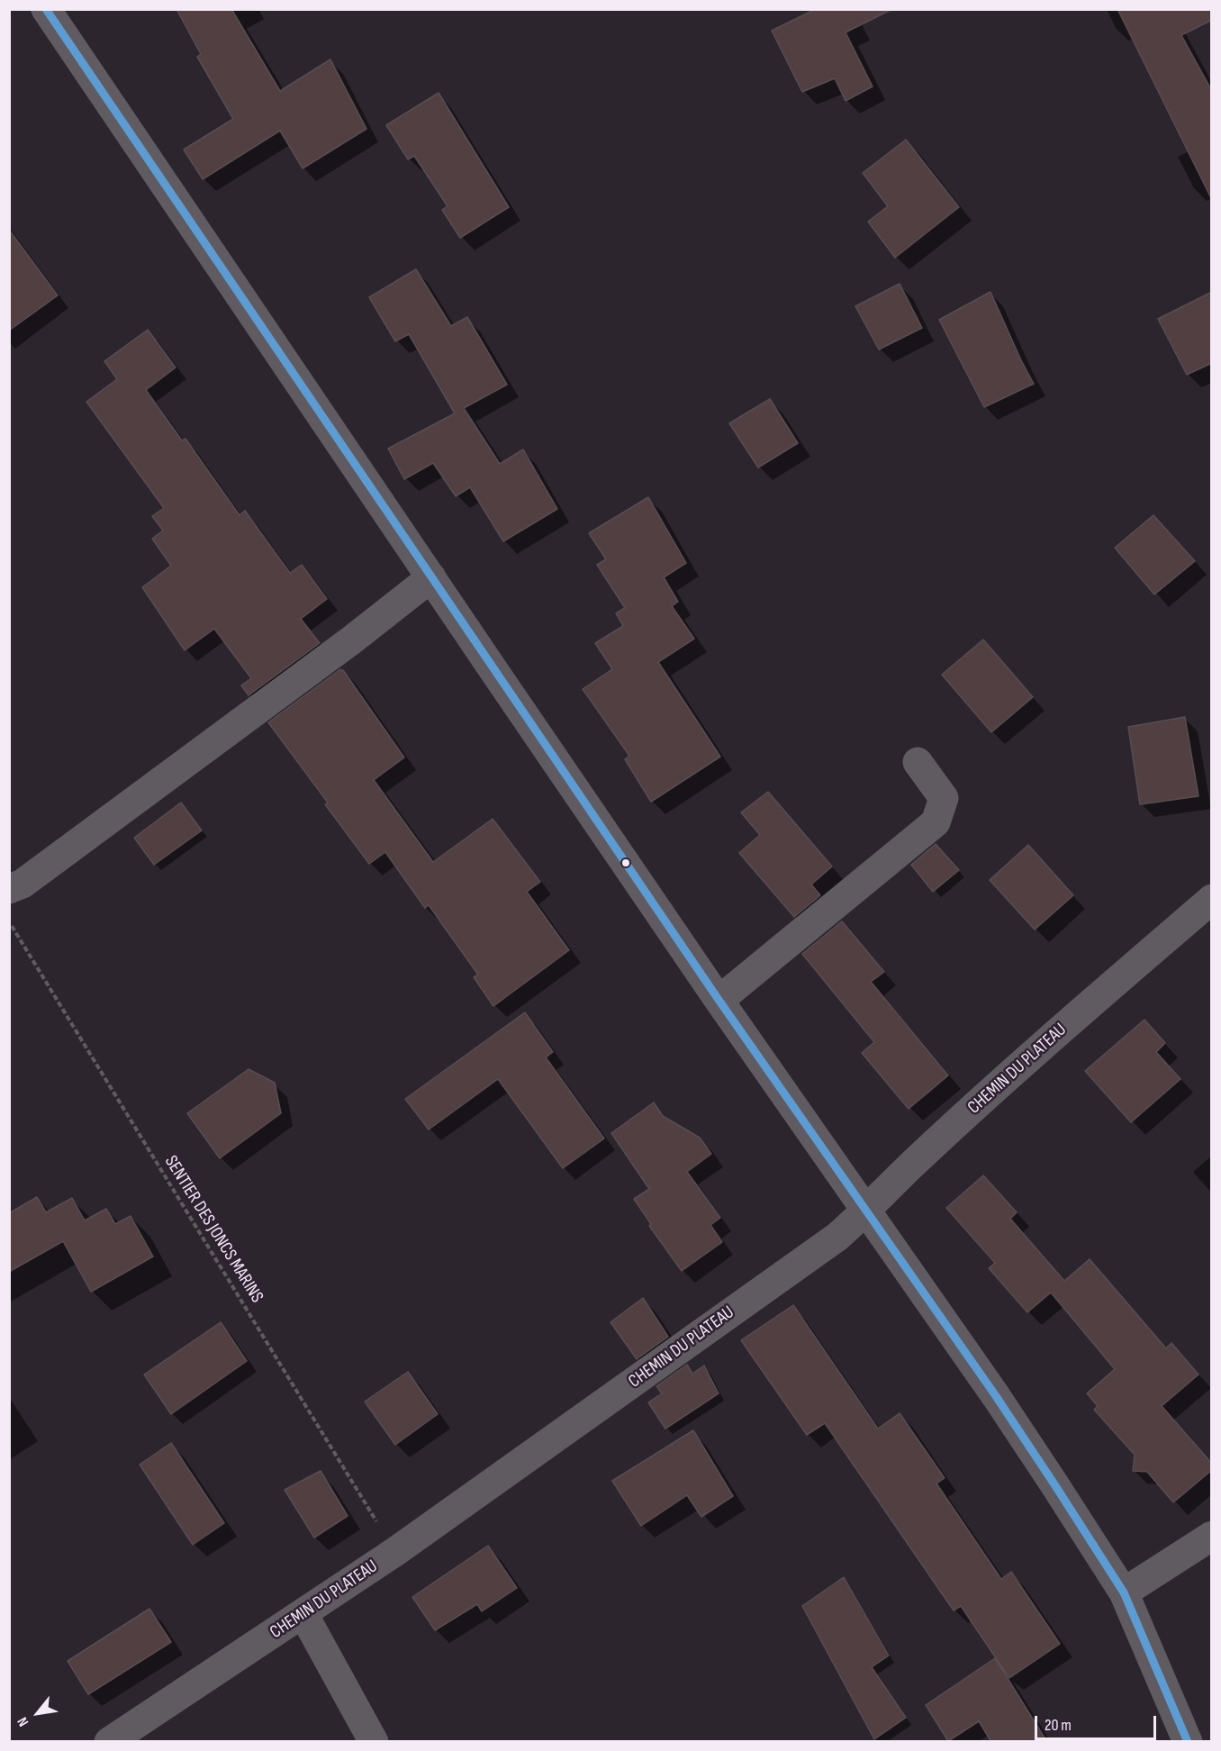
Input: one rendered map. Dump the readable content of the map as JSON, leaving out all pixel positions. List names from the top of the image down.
{
  "streets": {
    "street": ["CHEMIN DU PLATEAU"],
    "path": ["SENTIER DES JONCS MARINS"]
  },
  "crossings": [
    ["CHEMIN DU PLATEAU", "SENTIER DES JONCS MARINS"]
  ],
  "scale_bar": "20 m",
  "north": "bottom left"
}
